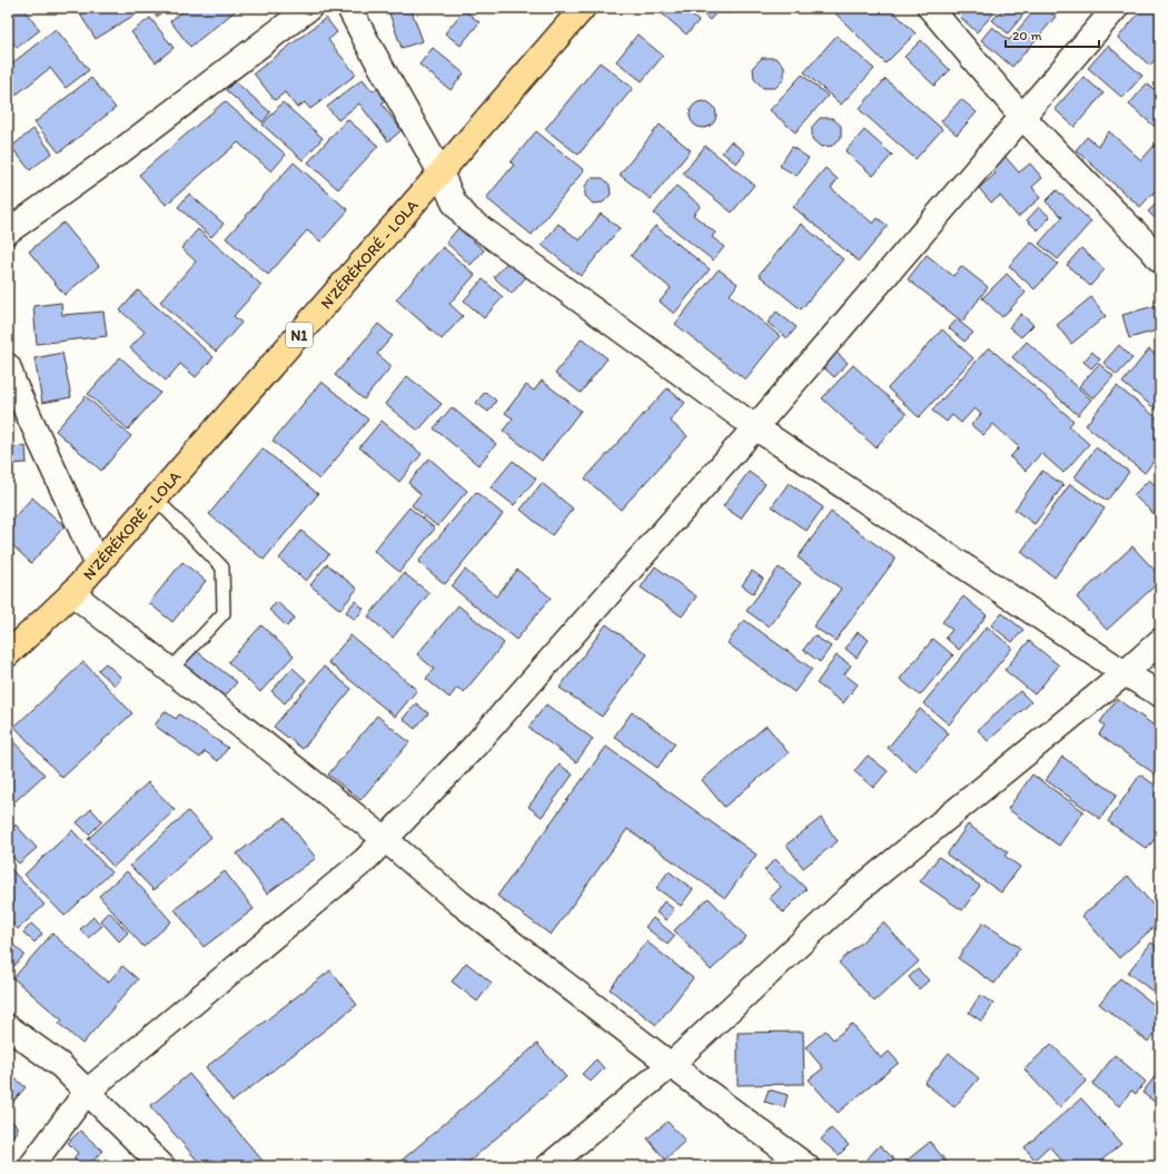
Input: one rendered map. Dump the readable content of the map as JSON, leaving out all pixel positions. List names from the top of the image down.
{
  "streets": {
    "highway": ["N'ZÉRÉKORÉ - LOLA", "N1"]
  },
  "scale_bar": "20 m"
}
